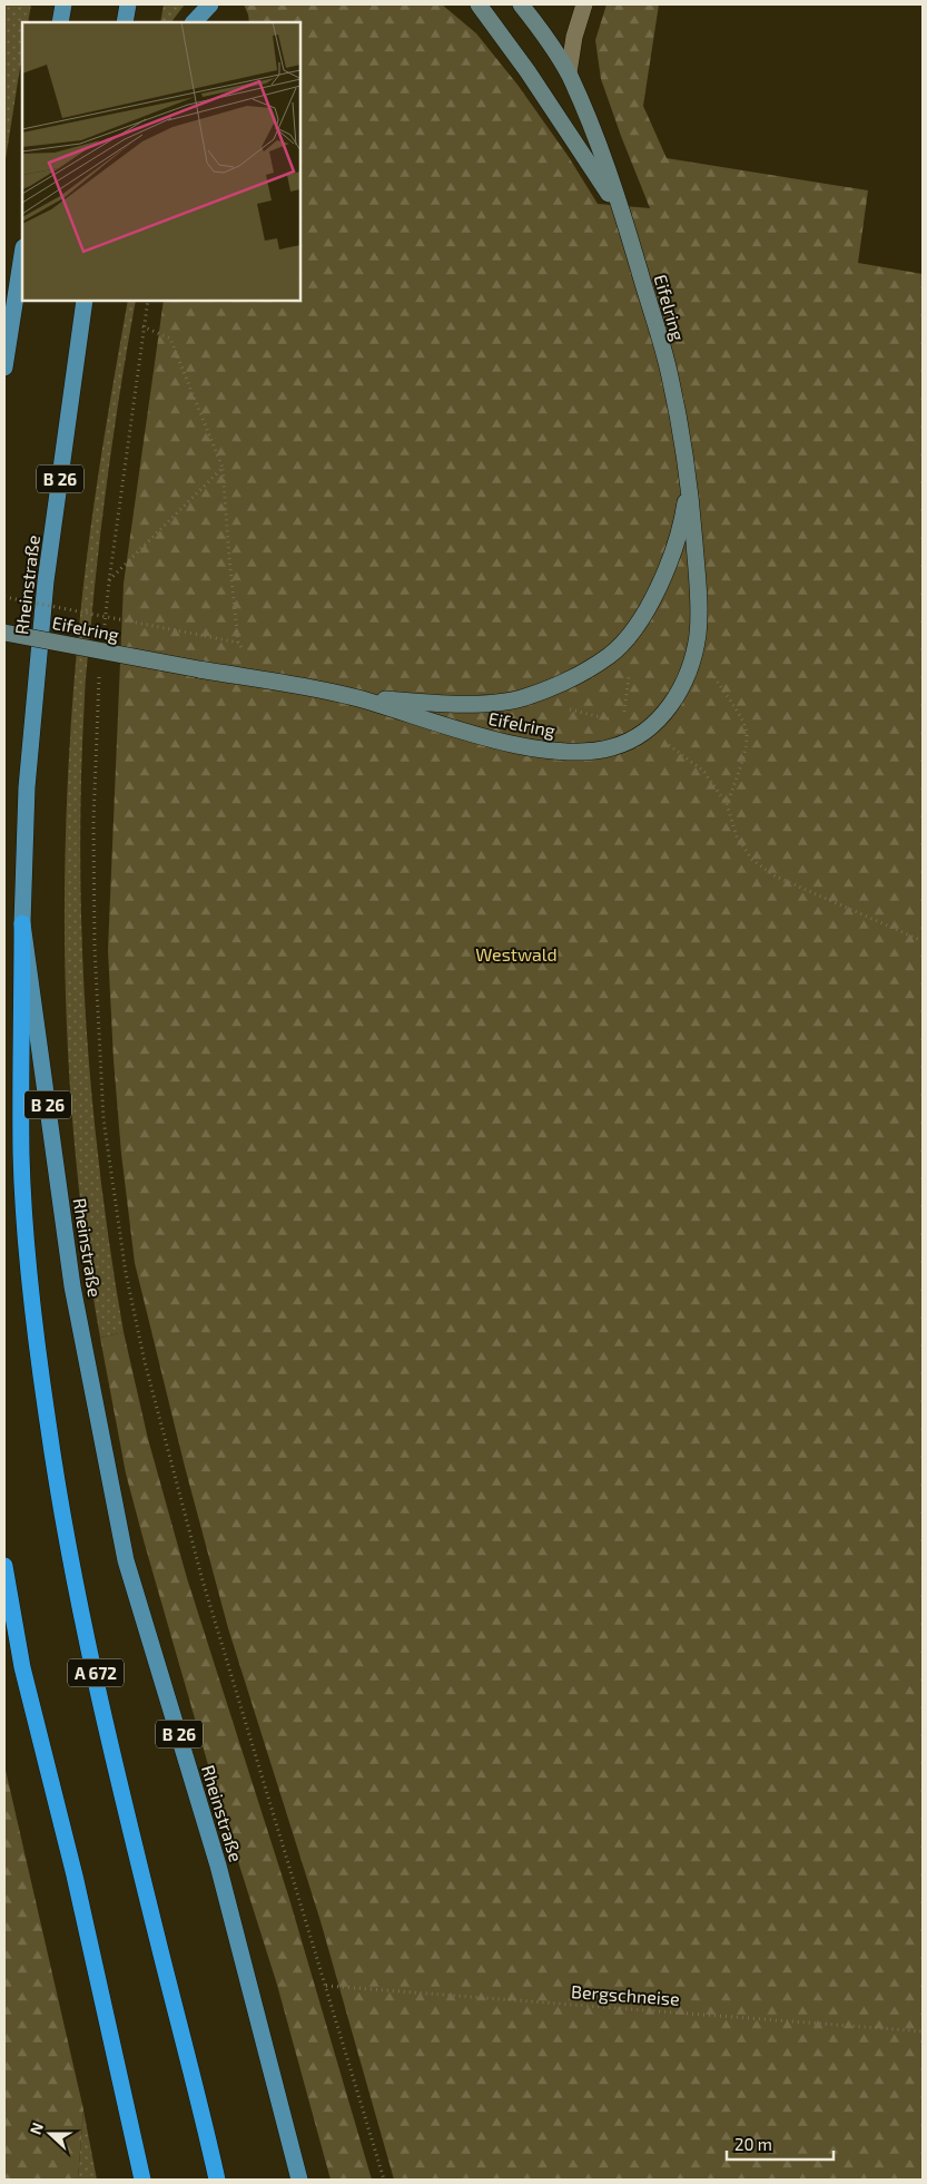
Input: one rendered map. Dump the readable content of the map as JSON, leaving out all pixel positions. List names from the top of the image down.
{
  "streets": {
    "highway": ["A 672"],
    "main road": ["Eifelring", "B 26", "Rheinstraße"],
    "path": ["Bergschneise"]
  },
  "crossings": [
    ["Rheinstraße", "A 672"]
  ],
  "parks": ["Westwald"],
  "scale_bar": "20 m",
  "north": "left"
}
